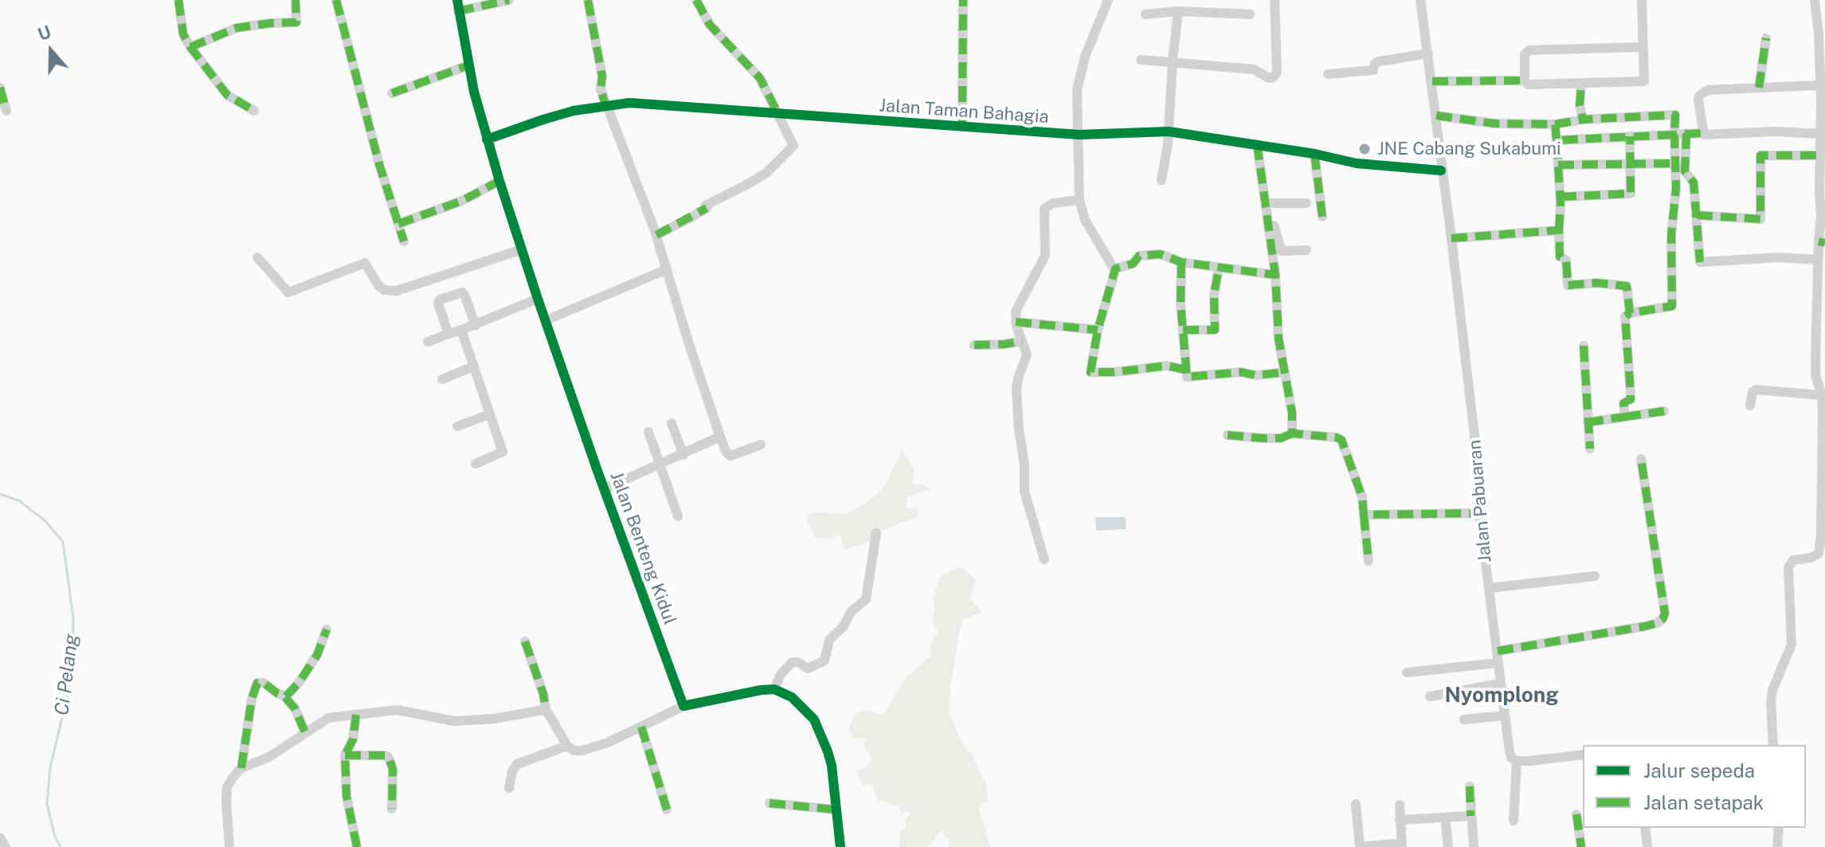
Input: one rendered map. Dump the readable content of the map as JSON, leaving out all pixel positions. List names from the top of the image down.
{
  "streets": {
    "street": ["Jalan Taman Bahagia", "Jalan Pabuaran", "Jalan Benteng Kidul"]
  },
  "crossings": [
    ["Jalan Taman Bahagia", "Jalan Pabuaran"],
    ["Jalan Taman Bahagia", "Jalan Benteng Kidul"]
  ],
  "districts": ["Nyomplong"],
  "water": ["Ci Pelang"],
  "places": ["JNE Cabang Sukabumi"],
  "legend": ["Jalur sepeda", "Jalan setapak"],
  "north": "top"
}
